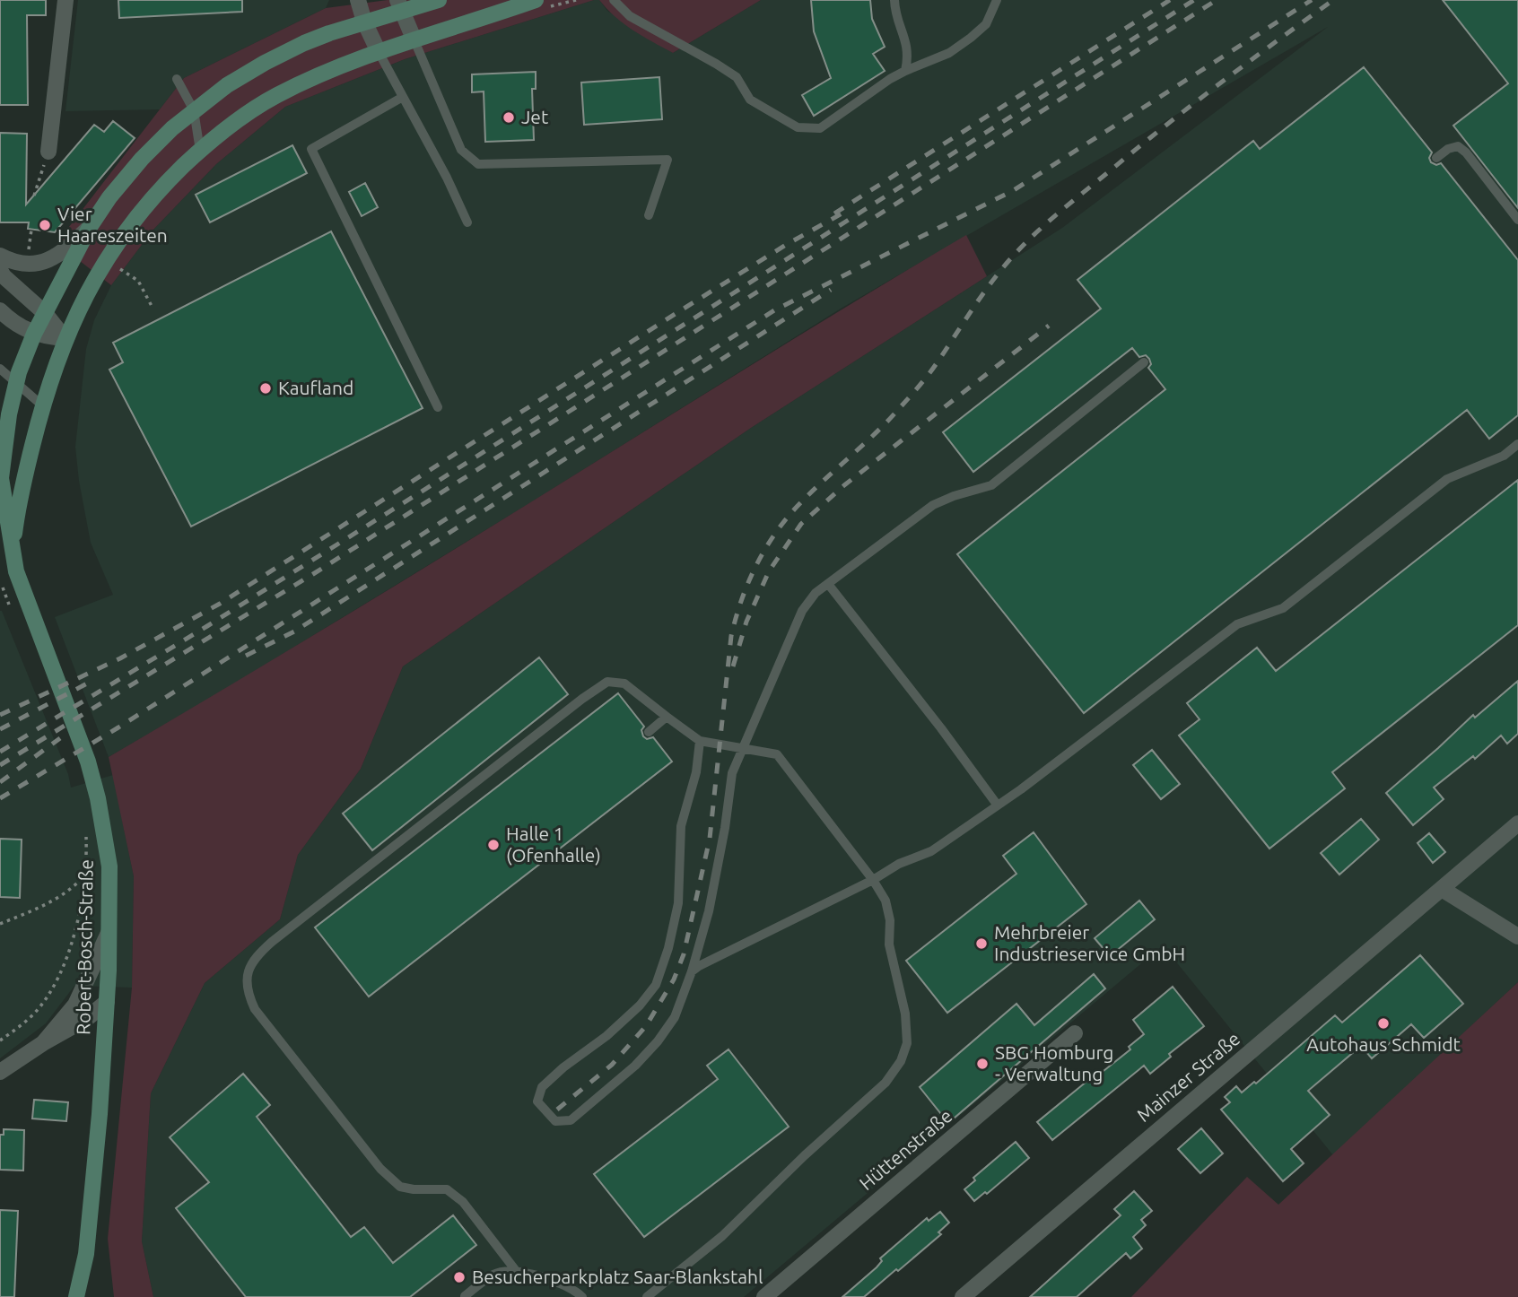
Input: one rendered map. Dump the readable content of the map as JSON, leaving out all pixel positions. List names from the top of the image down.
{
  "streets": {
    "main road": ["Robert-Bosch-Straße"],
    "street": ["Mainzer Straße", "Hüttenstraße"]
  },
  "places": [
    "Jet",
    "Vier Haareszeiten",
    "Kaufland",
    "Halle 1 (Ofenhalle)",
    "Mehrbreier Industrieservice GmbH",
    "Autohaus Schmidt",
    "SBG Homburg - Verwaltung",
    "Besucherparkplatz Saar-Blankstahl"
  ]
}
